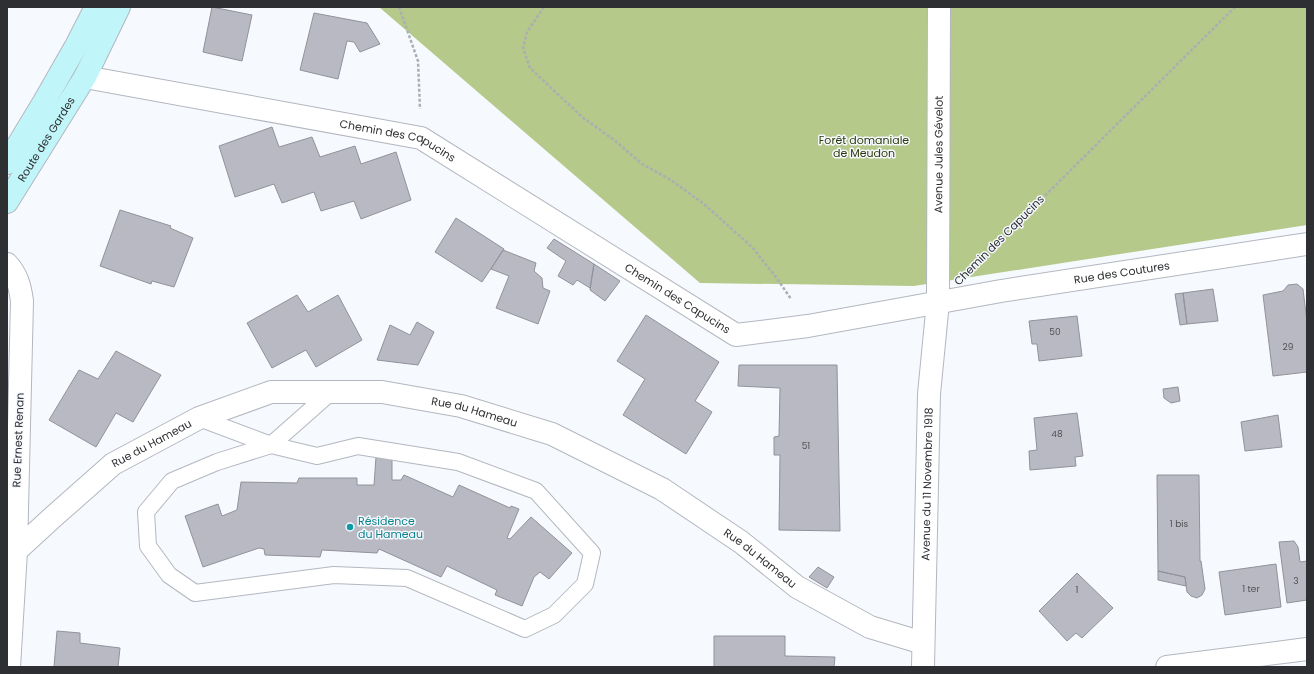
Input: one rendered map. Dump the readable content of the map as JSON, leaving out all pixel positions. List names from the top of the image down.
{
  "streets": {
    "main road": ["Route des Gardes"],
    "street": [
      "Chemin des Capucins",
      "Avenue Jules Gévelot",
      "Rue des Coutures",
      "Rue du Hameau",
      "Rue Ernest Renan",
      "Avenue du 11 Novembre 1918"
    ]
  },
  "crossings": [
    ["Route des Gardes", "Chemin des Capucins"],
    ["Chemin des Capucins", "Avenue Jules Gévelot"],
    ["Chemin des Capucins", "Rue des Coutures"],
    ["Chemin des Capucins", "Avenue du 11 Novembre 1918"],
    ["Avenue Jules Gévelot", "Rue des Coutures"],
    ["Avenue Jules Gévelot", "Avenue du 11 Novembre 1918"],
    ["Rue des Coutures", "Avenue du 11 Novembre 1918"],
    ["Rue du Hameau", "Rue Ernest Renan"],
    ["Rue du Hameau", "Avenue du 11 Novembre 1918"]
  ],
  "parks": ["Forêt domaniale de Meudon"],
  "places": ["Résidence du Hameau"],
  "house_numbers": [
    "50",
    "29",
    "48",
    "51",
    "1 bis",
    "3",
    "1 ter",
    "1"
  ]
}
